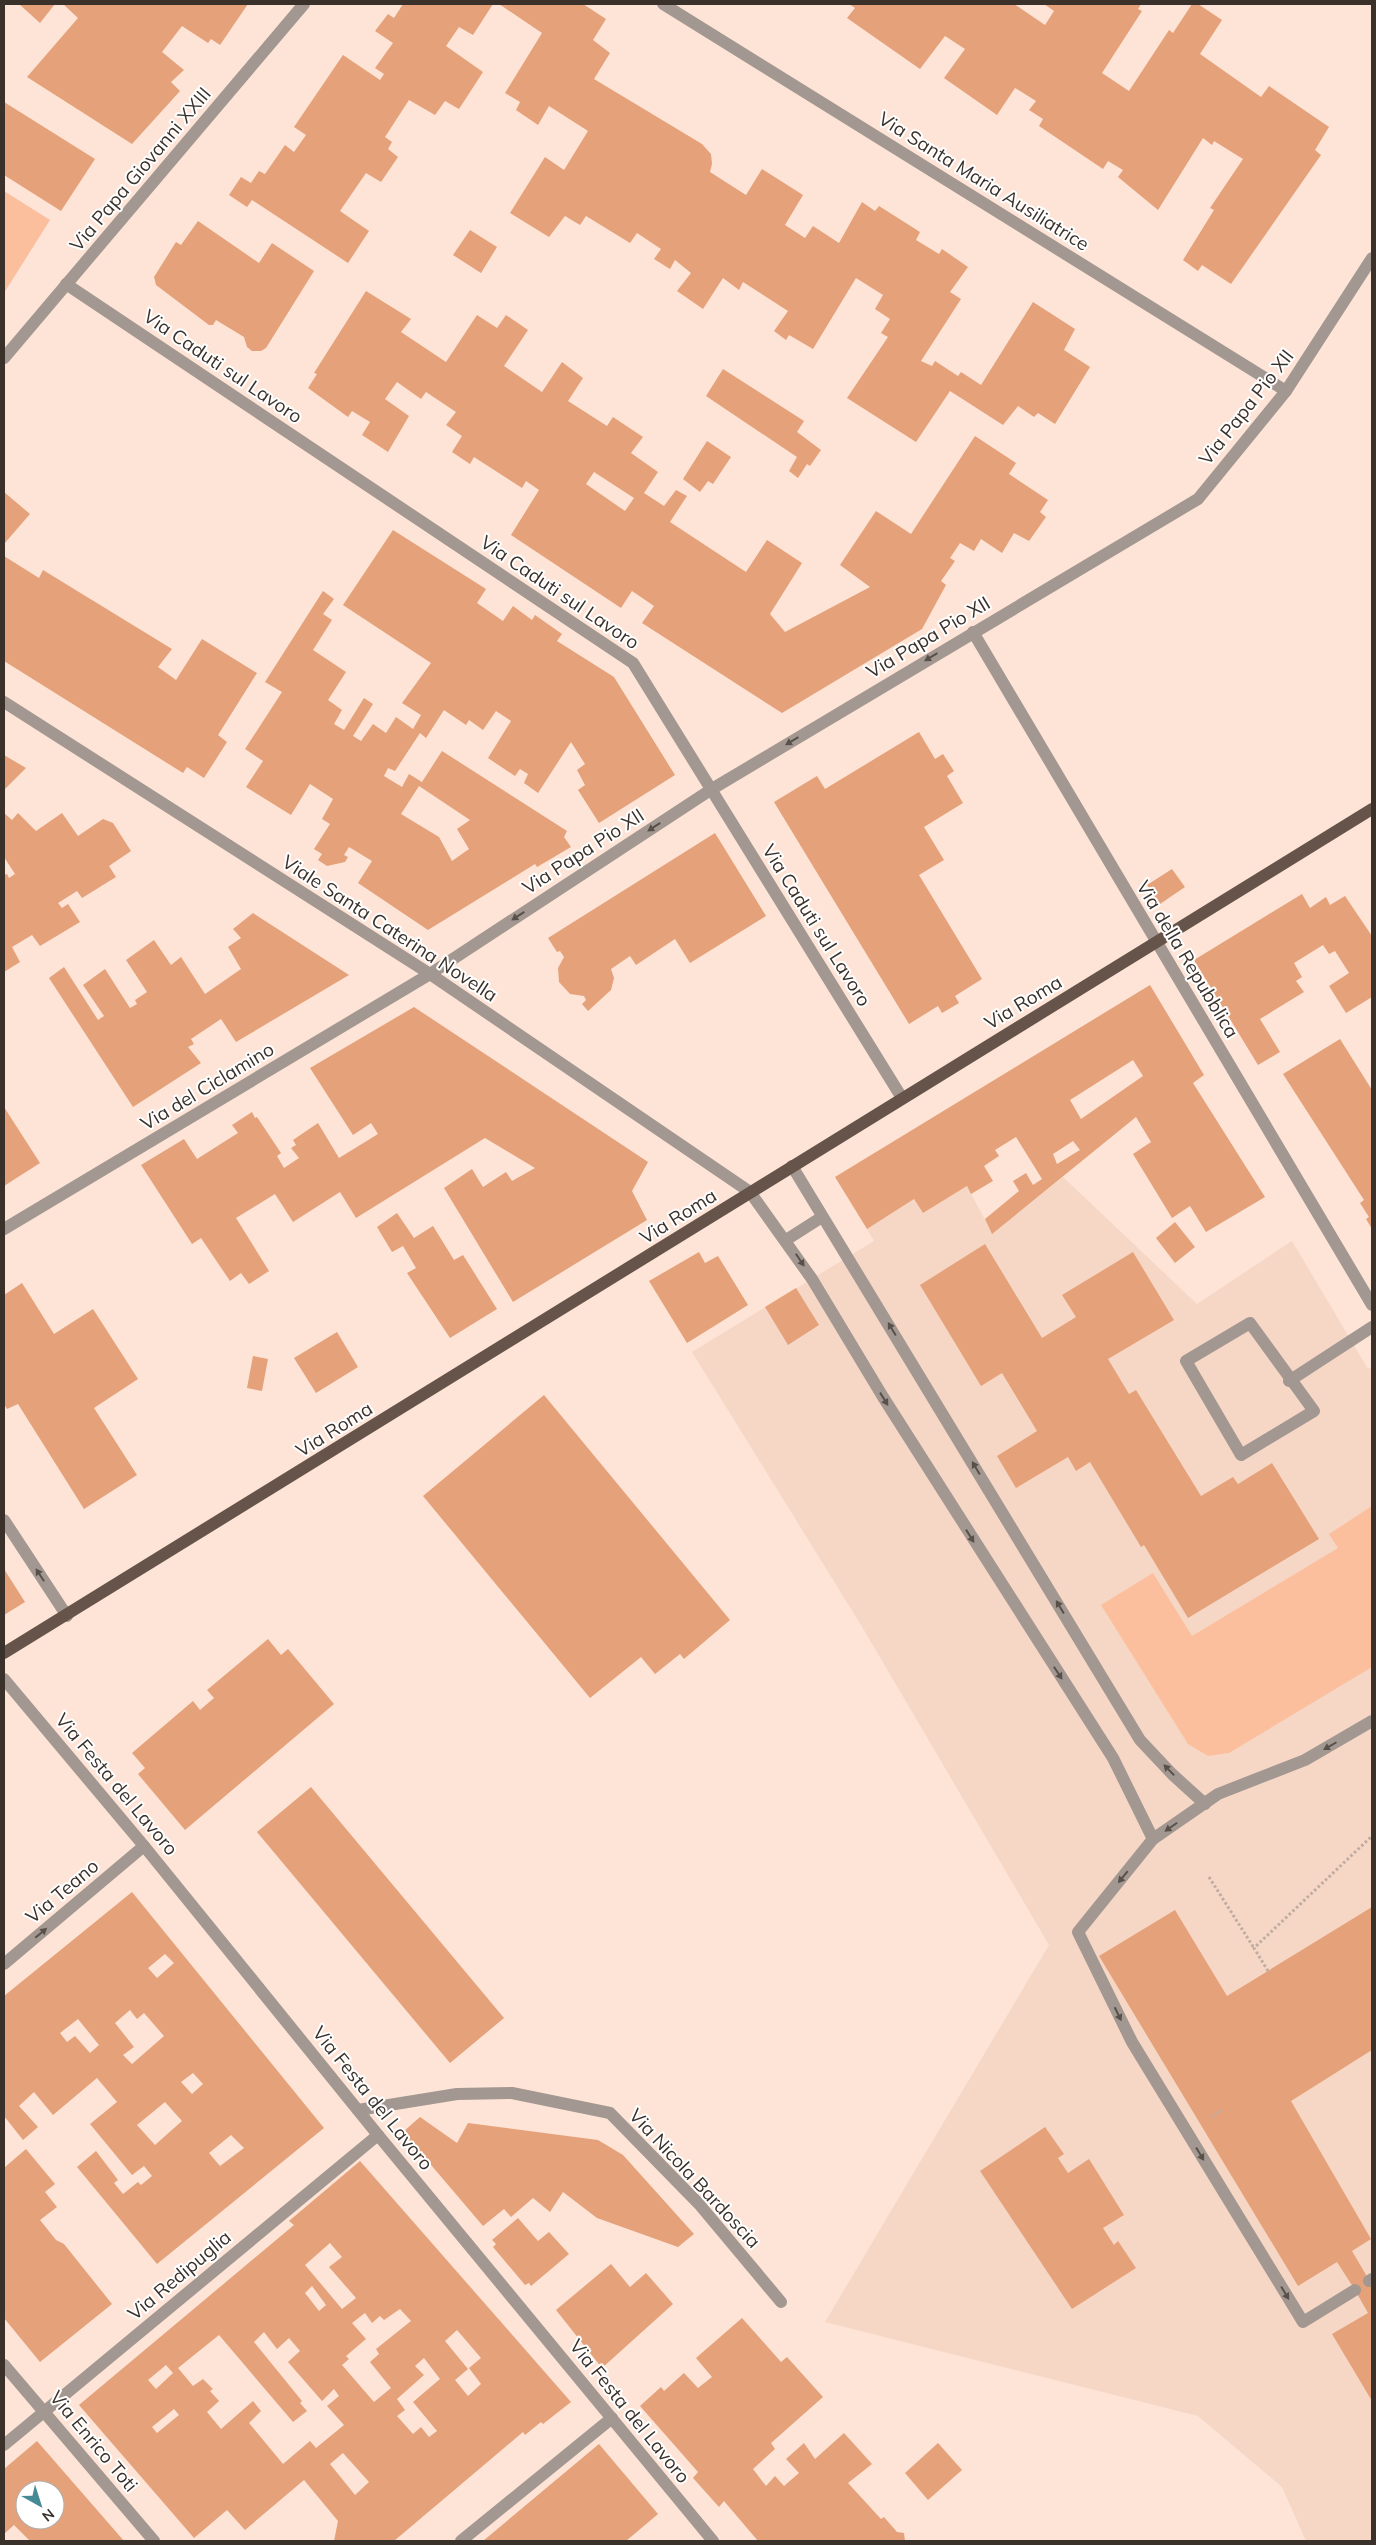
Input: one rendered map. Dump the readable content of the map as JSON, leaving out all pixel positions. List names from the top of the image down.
{
  "streets": {
    "main road": ["Via Roma"],
    "street": [
      "Via Papa Giovanni XXIII",
      "Via Santa Maria Ausiliatrice",
      "Via Caduti sul Lavoro",
      "Via Papa Pio XII",
      "Viale Santa Caterina Novella",
      "Via della Repubblica",
      "Via del Ciclamino",
      "Via Festa del Lavoro",
      "Via Teano",
      "Via Nicola Bardoscia",
      "Via Redipuglia",
      "Via Enrico Toti"
    ]
  },
  "crossings": [
    ["Via Papa Giovanni XXIII", "Via Caduti sul Lavoro"],
    ["Via Santa Maria Ausiliatrice", "Via Papa Pio XII"],
    ["Via Caduti sul Lavoro", "Via Papa Pio XII"],
    ["Via Caduti sul Lavoro", "Via Roma"],
    ["Via Papa Pio XII", "Viale Santa Caterina Novella"],
    ["Via Papa Pio XII", "Via della Repubblica"],
    ["Via Papa Pio XII", "Via del Ciclamino"],
    ["Viale Santa Caterina Novella", "Via Roma"],
    ["Viale Santa Caterina Novella", "Via del Ciclamino"],
    ["Via della Repubblica", "Via Roma"],
    ["Via Festa del Lavoro", "Via Teano"],
    ["Via Festa del Lavoro", "Via Nicola Bardoscia"],
    ["Via Festa del Lavoro", "Via Redipuglia"],
    ["Via Redipuglia", "Via Enrico Toti"]
  ],
  "one_way": ["Via Papa Pio XII", "Via Teano"],
  "north": "bottom right"
}
